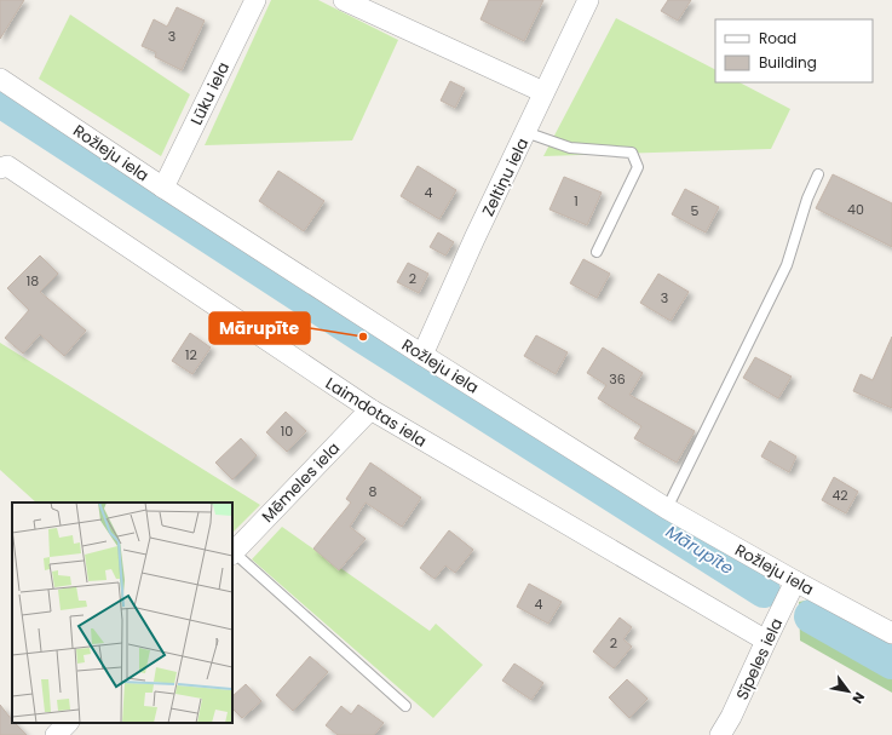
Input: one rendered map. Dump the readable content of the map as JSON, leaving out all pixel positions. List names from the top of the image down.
{
  "streets": {
    "street": [
      "Lūku iela",
      "Rožleju iela",
      "Zeltiņu iela",
      "Laimdotas iela",
      "Mēmeles iela",
      "Sīpeles iela"
    ]
  },
  "crossings": [
    ["Lūku iela", "Rožleju iela"],
    ["Rožleju iela", "Zeltiņu iela"],
    ["Rožleju iela", "Sīpeles iela"],
    ["Laimdotas iela", "Mēmeles iela"],
    ["Laimdotas iela", "Sīpeles iela"]
  ],
  "water": ["Mārupīte"],
  "places": ["Mārupīte"],
  "house_numbers": [
    "3",
    "4",
    "1",
    "40",
    "5",
    "2",
    "18",
    "3",
    "12",
    "36",
    "10",
    "8",
    "42",
    "4",
    "2"
  ],
  "legend": ["Road", "Building"],
  "north": "bottom right"
}
